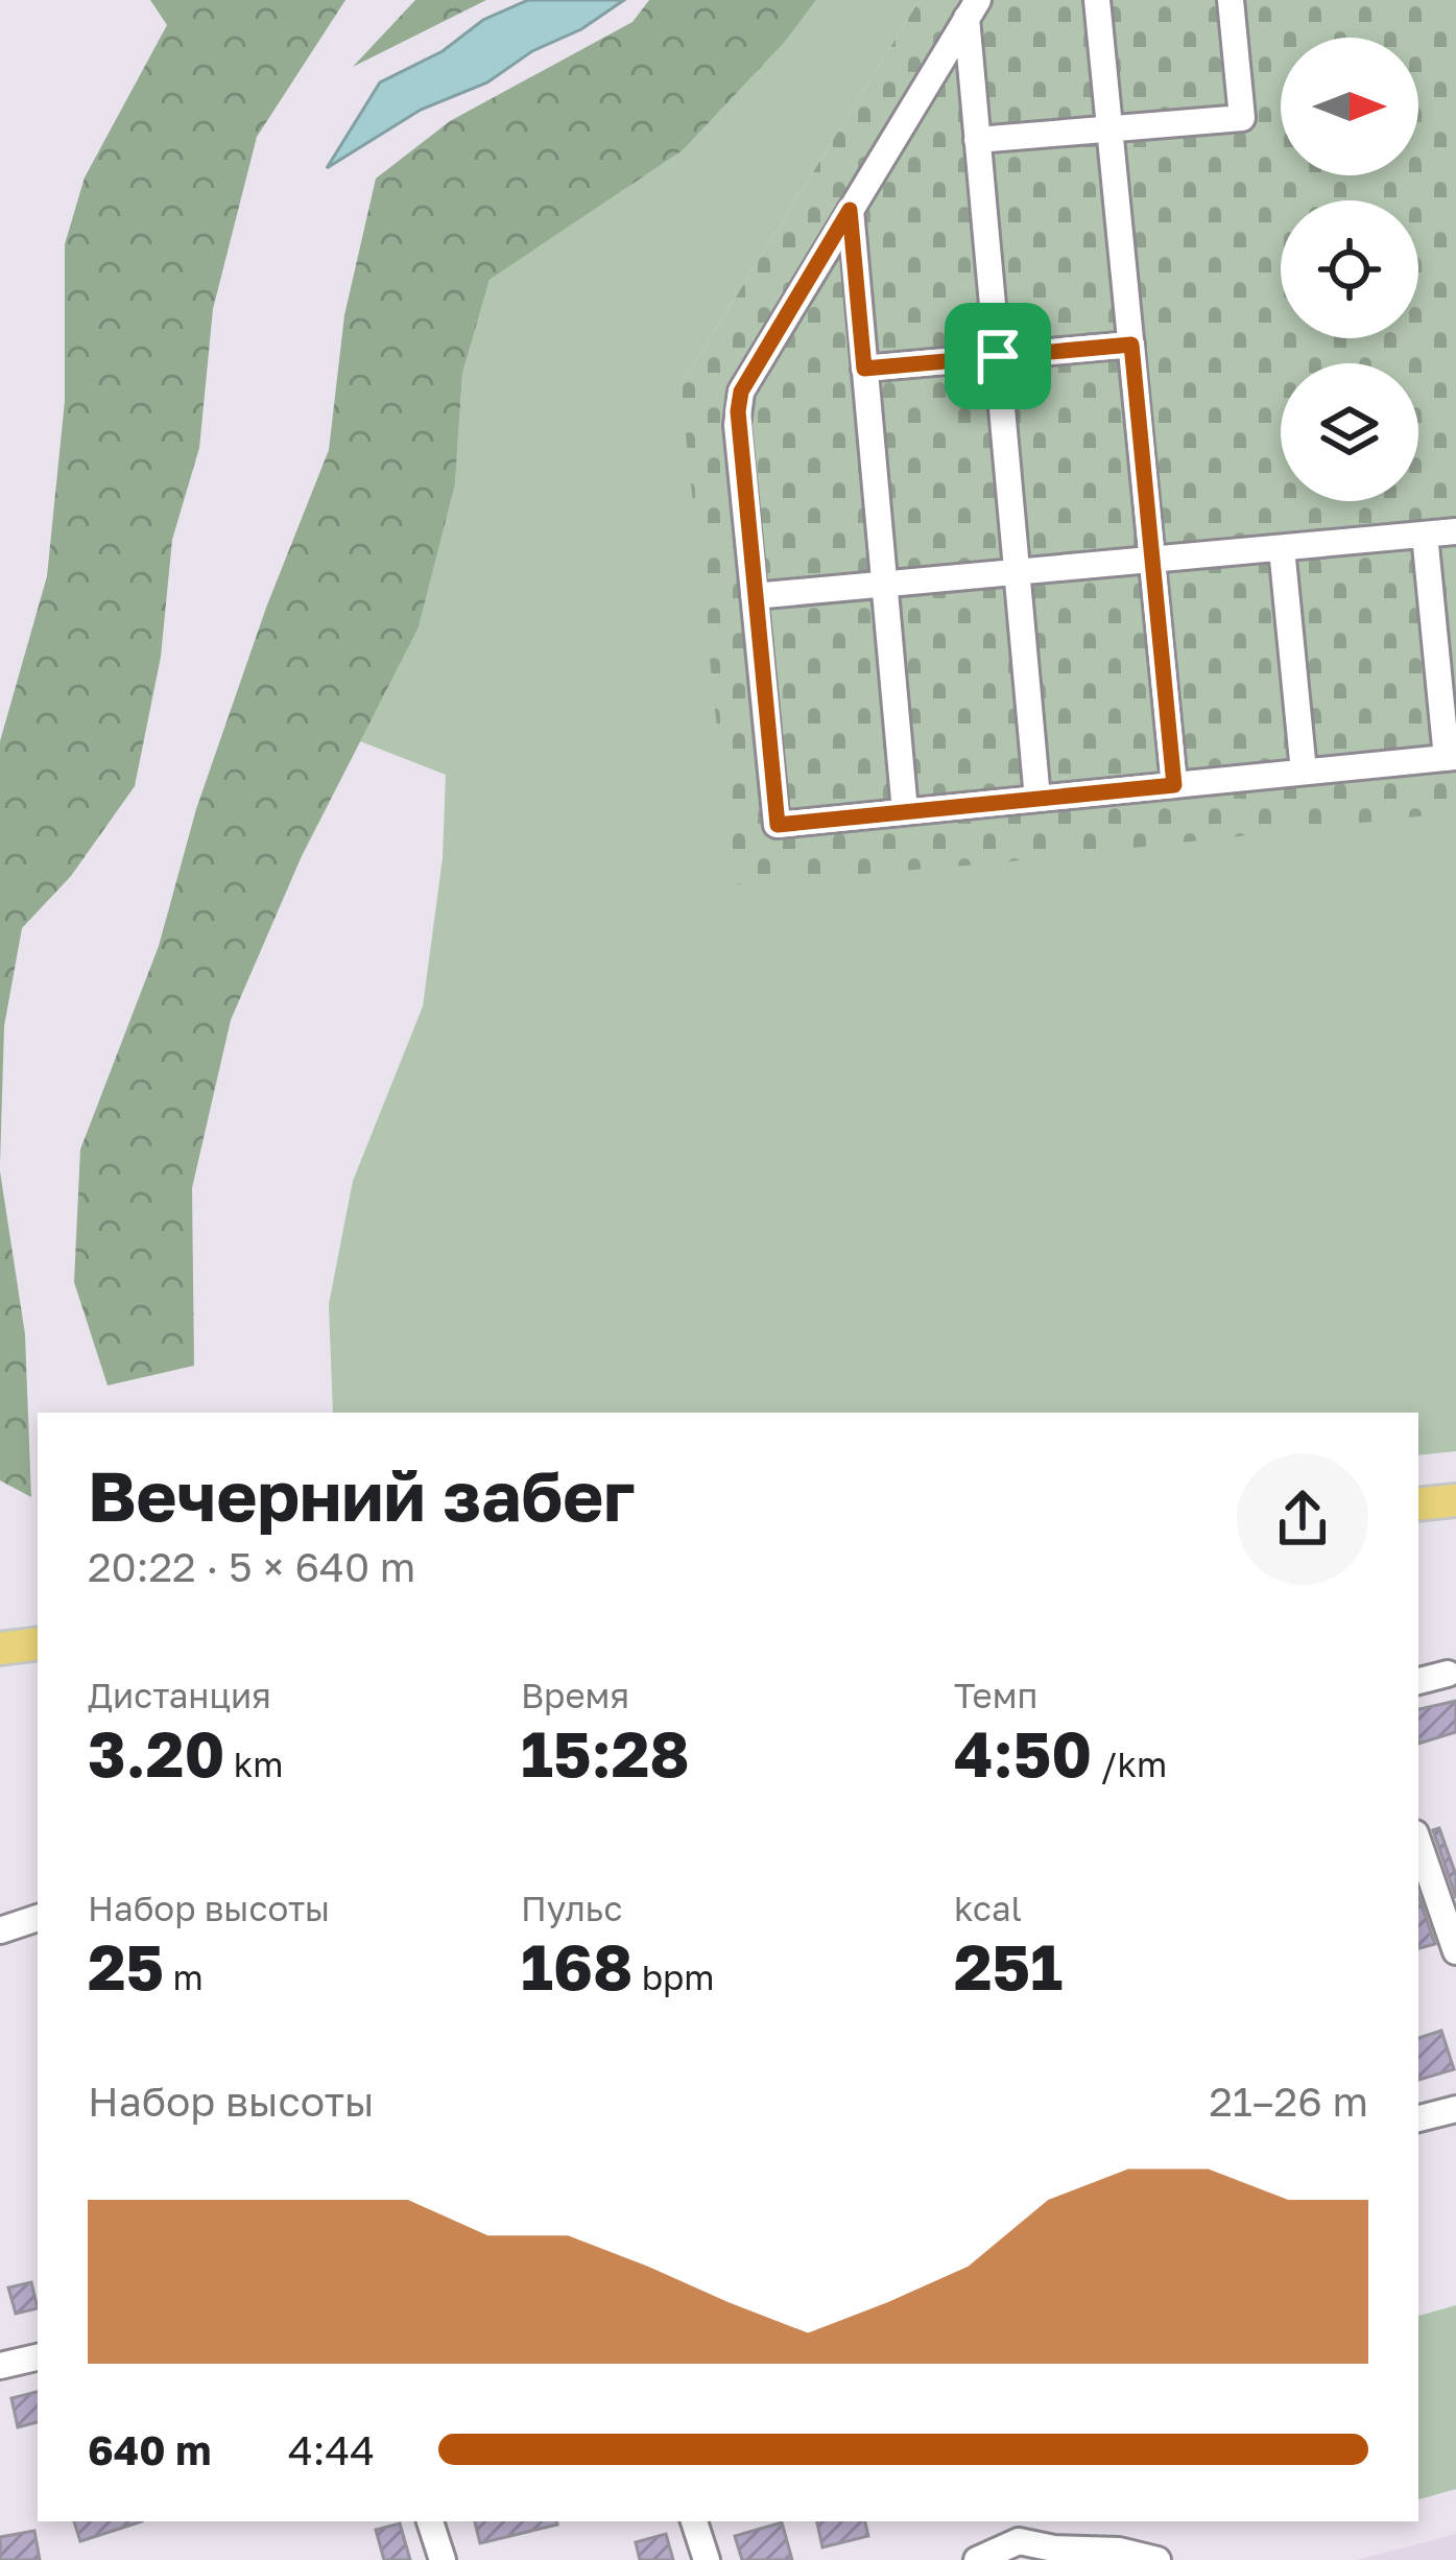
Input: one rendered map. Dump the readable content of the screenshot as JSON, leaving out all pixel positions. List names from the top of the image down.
{
  "north": "right",
  "page": {
    "heading": ["Вечерний забег", "20:22 · 5 × 640 m"],
    "stats": [
      ["Дистанция", "3.20 km"],
      ["Время", "15:28"],
      ["Темп", "4:50 /km"],
      ["Набор высоты", "25 m"],
      ["Пульс", "168 bpm"],
      ["kcal", "251"]
    ],
    "chart": ["Набор высоты", "21–26 m"],
    "list": [
      {
        "name": "640 m",
        "note": "4:44"
      }
    ]
  }
}
